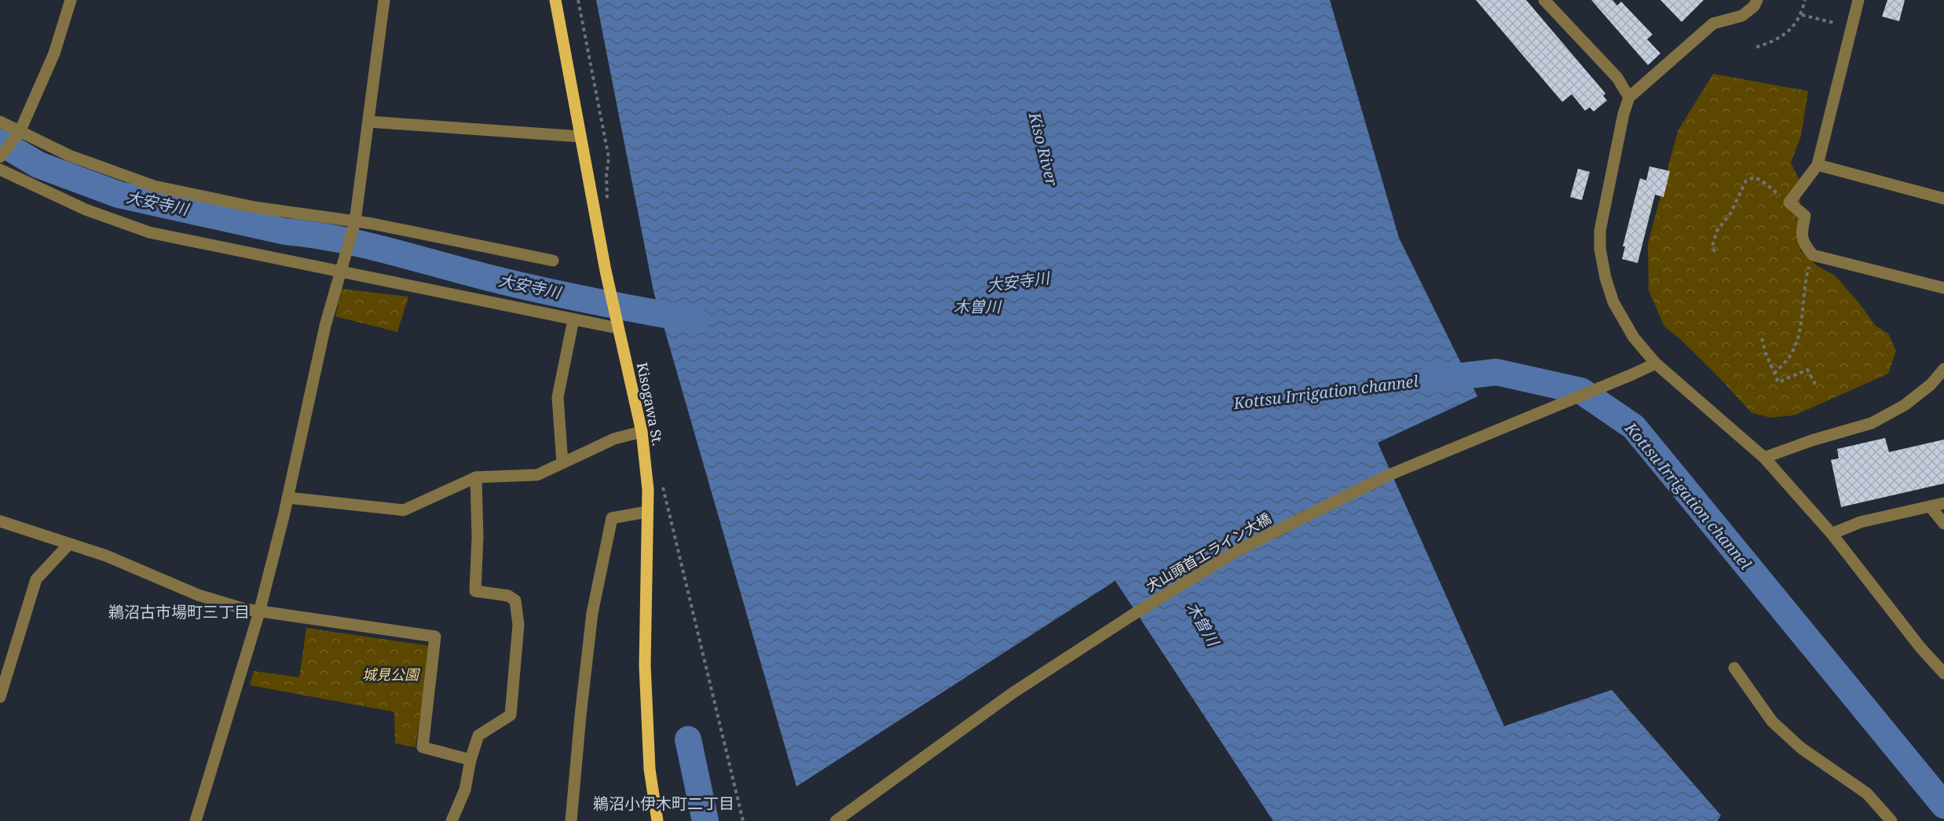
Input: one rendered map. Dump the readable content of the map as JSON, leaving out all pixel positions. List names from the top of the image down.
{
  "streets": {
    "main road": ["Kisogawa St."],
    "street": ["犬山頭首工ライン大橋"]
  },
  "districts": ["鵜沼古市場町三丁目", "鵜沼小伊木町二丁目"],
  "water": [
    "Kiso River",
    "大安寺川",
    "木曽川",
    "Kottsu Irrigation channel"
  ],
  "parks": ["城見公園"]
}
